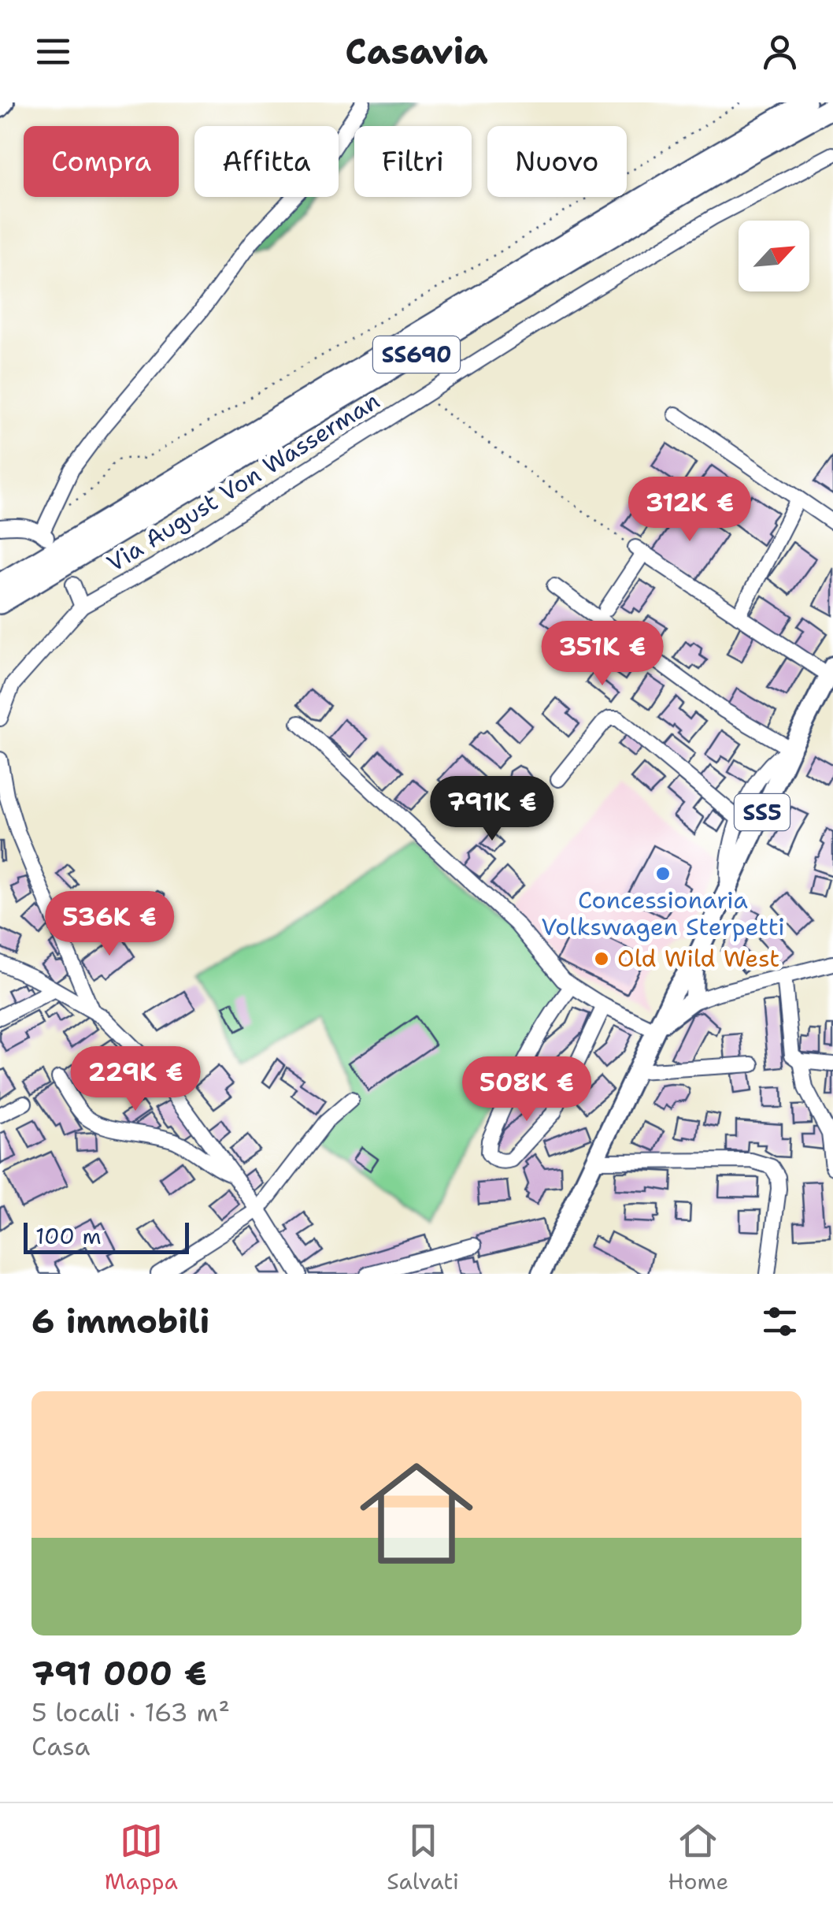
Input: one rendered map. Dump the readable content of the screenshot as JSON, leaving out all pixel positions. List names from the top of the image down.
{
  "streets": {
    "highway": ["SS690"],
    "main road": ["SS5"],
    "street": ["Via August Von Wasserman"]
  },
  "places": ["Concessionaria Volkswagen Sterpetti", "Old Wild West"],
  "scale_bar": "100 m",
  "north": "top right",
  "page": {
    "header": "Casavia",
    "chip": [
      "Compra",
      "Affitta",
      "Filtri",
      "Nuovo"
    ],
    "price": [
      "312K €",
      "351K €",
      "791K €",
      "536K €",
      "229K €",
      "508K €"
    ],
    "scale": "100 m",
    "heading": "6 immobili",
    "list": [
      {
        "name": "791 000 €",
        "note": "5 locali · 163 m² · Casa"
      }
    ],
    "tabs": ["Mappa", "Salvati", "Home"]
  }
}
